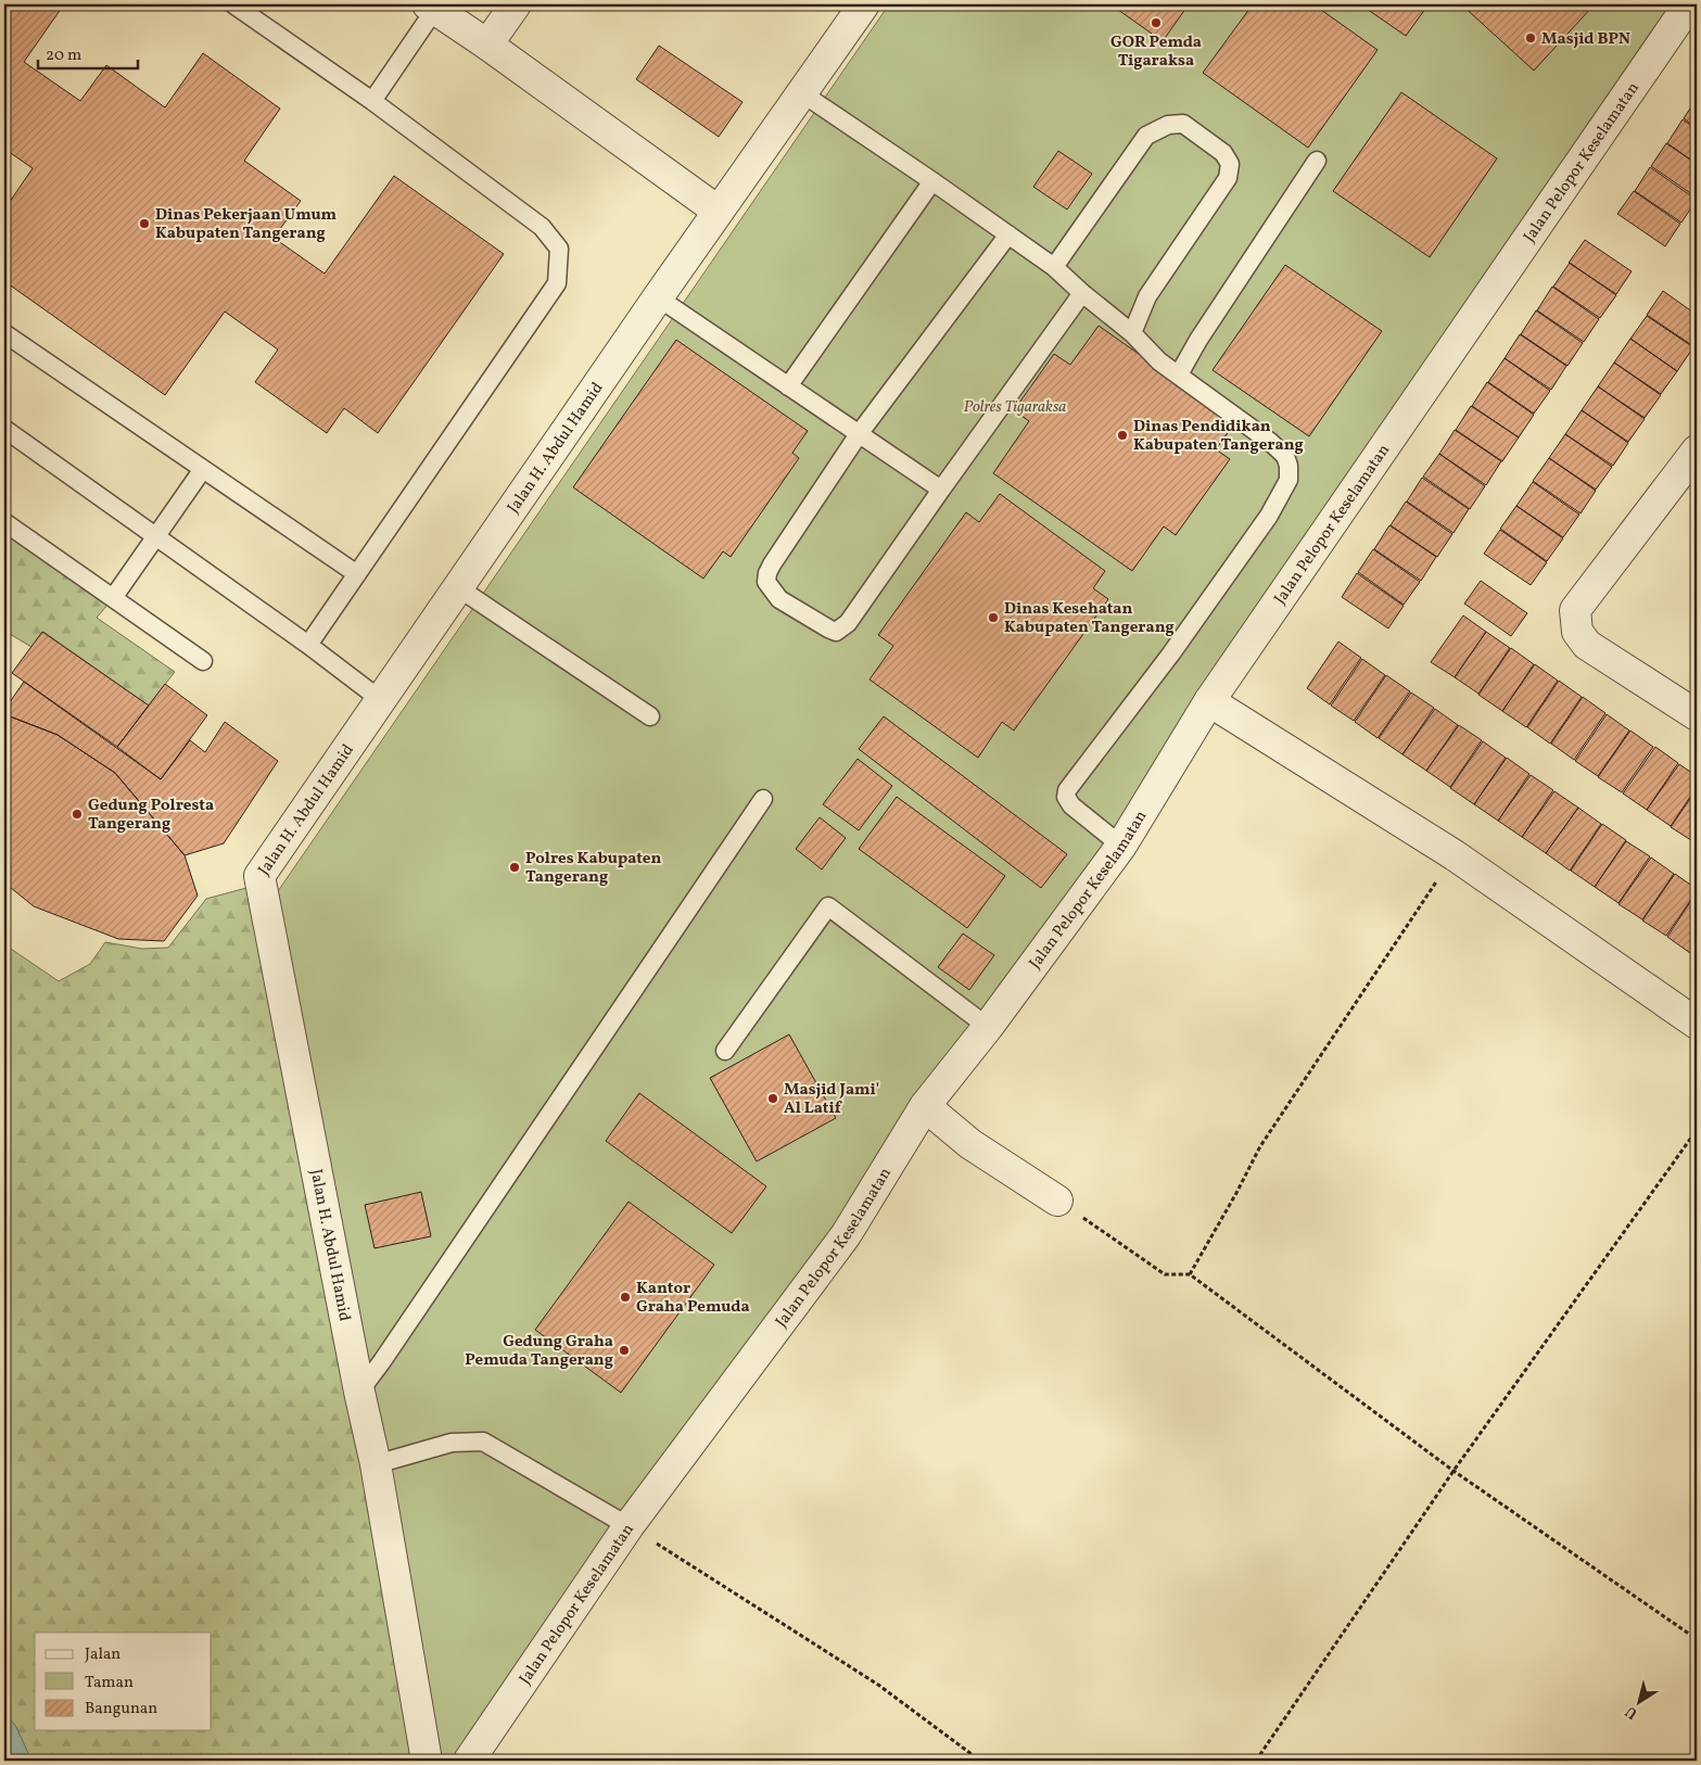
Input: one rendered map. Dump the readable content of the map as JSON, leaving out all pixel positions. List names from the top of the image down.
{
  "streets": {
    "street": ["Jalan Pelopor Keselamatan", "Jalan H. Abdul Hamid"]
  },
  "parks": ["Polres Tigaraksa"],
  "places": [
    "GOR Pemda Tigaraksa",
    "Masjid BPN",
    "Dinas Pekerjaan Umum Kabupaten Tangerang",
    "Dinas Pendidikan Kabupaten Tangerang",
    "Dinas Kesehatan Kabupaten Tangerang",
    "Gedung Polresta Tangerang",
    "Polres Kabupaten Tangerang",
    "Masjid Jami' Al Latif",
    "Kantor Graha Pemuda",
    "Gedung Graha Pemuda Tangerang"
  ],
  "legend": ["Jalan", "Taman", "Bangunan"],
  "scale_bar": "20 m",
  "north": "bottom left"
}
